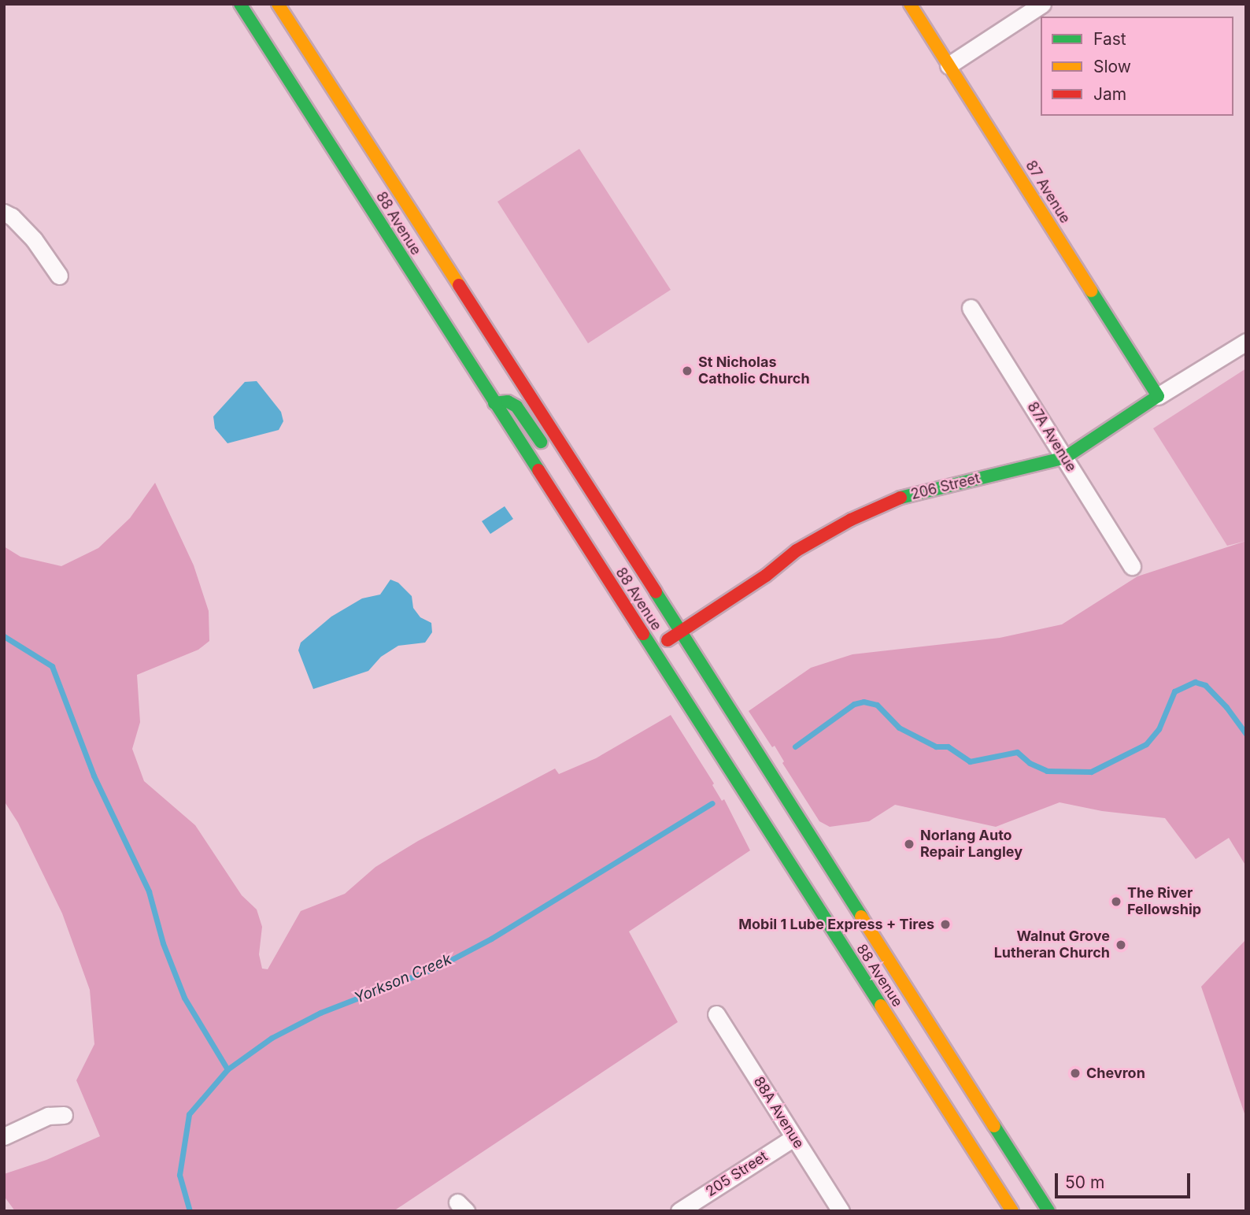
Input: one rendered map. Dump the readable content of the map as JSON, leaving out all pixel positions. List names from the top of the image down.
{
  "streets": {
    "main road": ["87 Avenue", "88 Avenue", "206 Street"],
    "street": ["87A Avenue", "88A Avenue", "205 Street"]
  },
  "crossings": [
    ["87 Avenue", "206 Street"],
    ["88 Avenue", "206 Street"],
    ["87A Avenue", "206 Street"],
    ["88A Avenue", "205 Street"]
  ],
  "water": ["Yorkson Creek"],
  "places": [
    "St Nicholas Catholic Church",
    "Norlang Auto Repair Langley",
    "The River Fellowship",
    "Mobil 1 Lube Express + Tires",
    "Walnut Grove Lutheran Church",
    "Chevron"
  ],
  "legend": ["Fast", "Slow", "Jam"],
  "scale_bar": "50 m"
}
